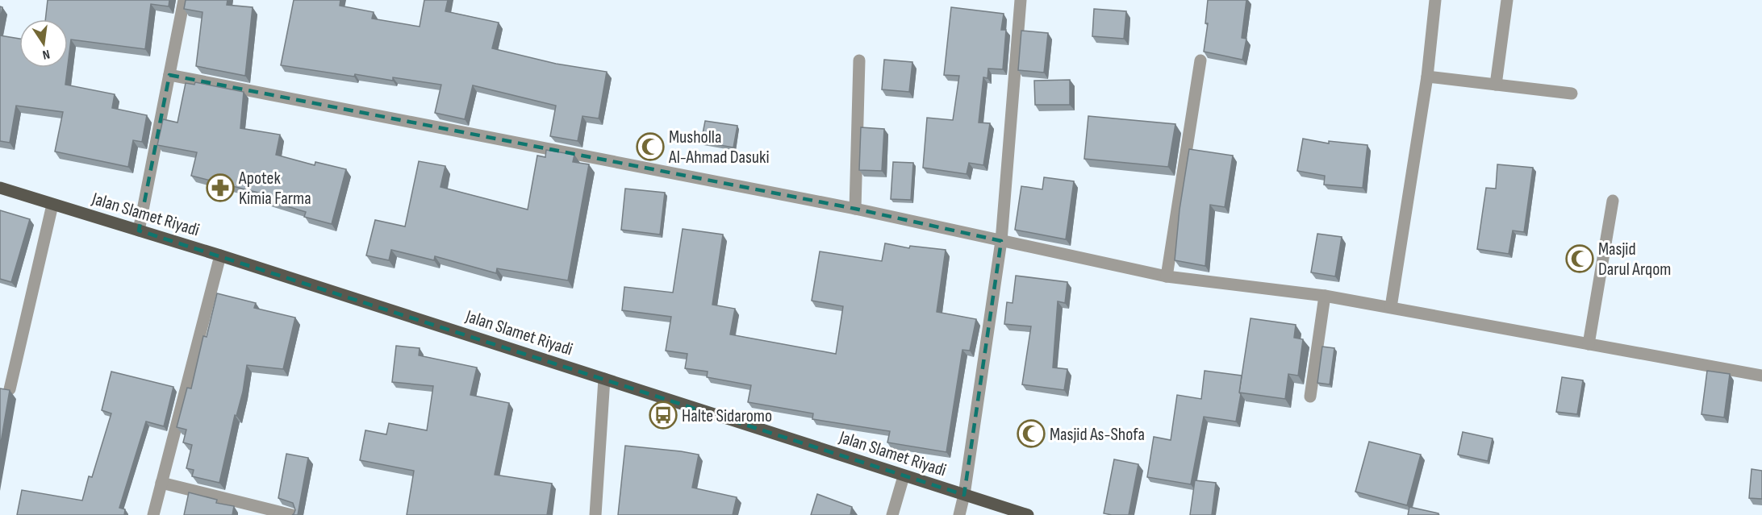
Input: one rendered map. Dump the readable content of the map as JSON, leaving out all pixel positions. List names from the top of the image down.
{
  "streets": {
    "main road": ["Jalan Slamet Riyadi"]
  },
  "places": {
    "mosque": ["Musholla Al-Ahmad Dasuki", "Masjid Darul Arqom", "Masjid As-Shofa"],
    "pharmacy": ["Apotek Kimia Farma"],
    "bus stop": ["Halte Sidaromo"]
  },
  "north": "bottom"
}
